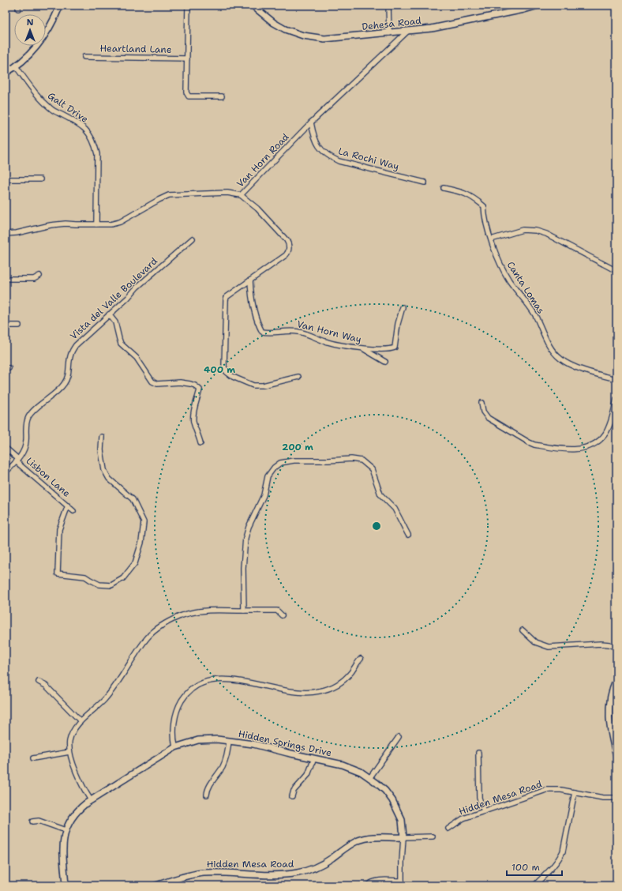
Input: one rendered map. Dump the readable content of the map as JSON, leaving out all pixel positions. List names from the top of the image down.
{
  "streets": {
    "street": [
      "Dehesa Road",
      "Heartland Lane",
      "Galt Drive",
      "La Rochi Way",
      "Van Horn Road",
      "Canta Lomas",
      "Vista del Valle Boulevard",
      "Van Horn Way",
      "Lisbon Lane",
      "Hidden Springs Drive",
      "Hidden Mesa Road"
    ]
  },
  "crossings": [
    ["Dehesa Road", "Van Horn Road"],
    ["La Rochi Way", "Van Horn Road"],
    ["Van Horn Road", "Van Horn Way"],
    ["Vista del Valle Boulevard", "Lisbon Lane"],
    ["Hidden Springs Drive", "Hidden Mesa Road"]
  ],
  "scale_bar": "100 m",
  "north": "top",
  "rings": ["400 m", "200 m"]
}
